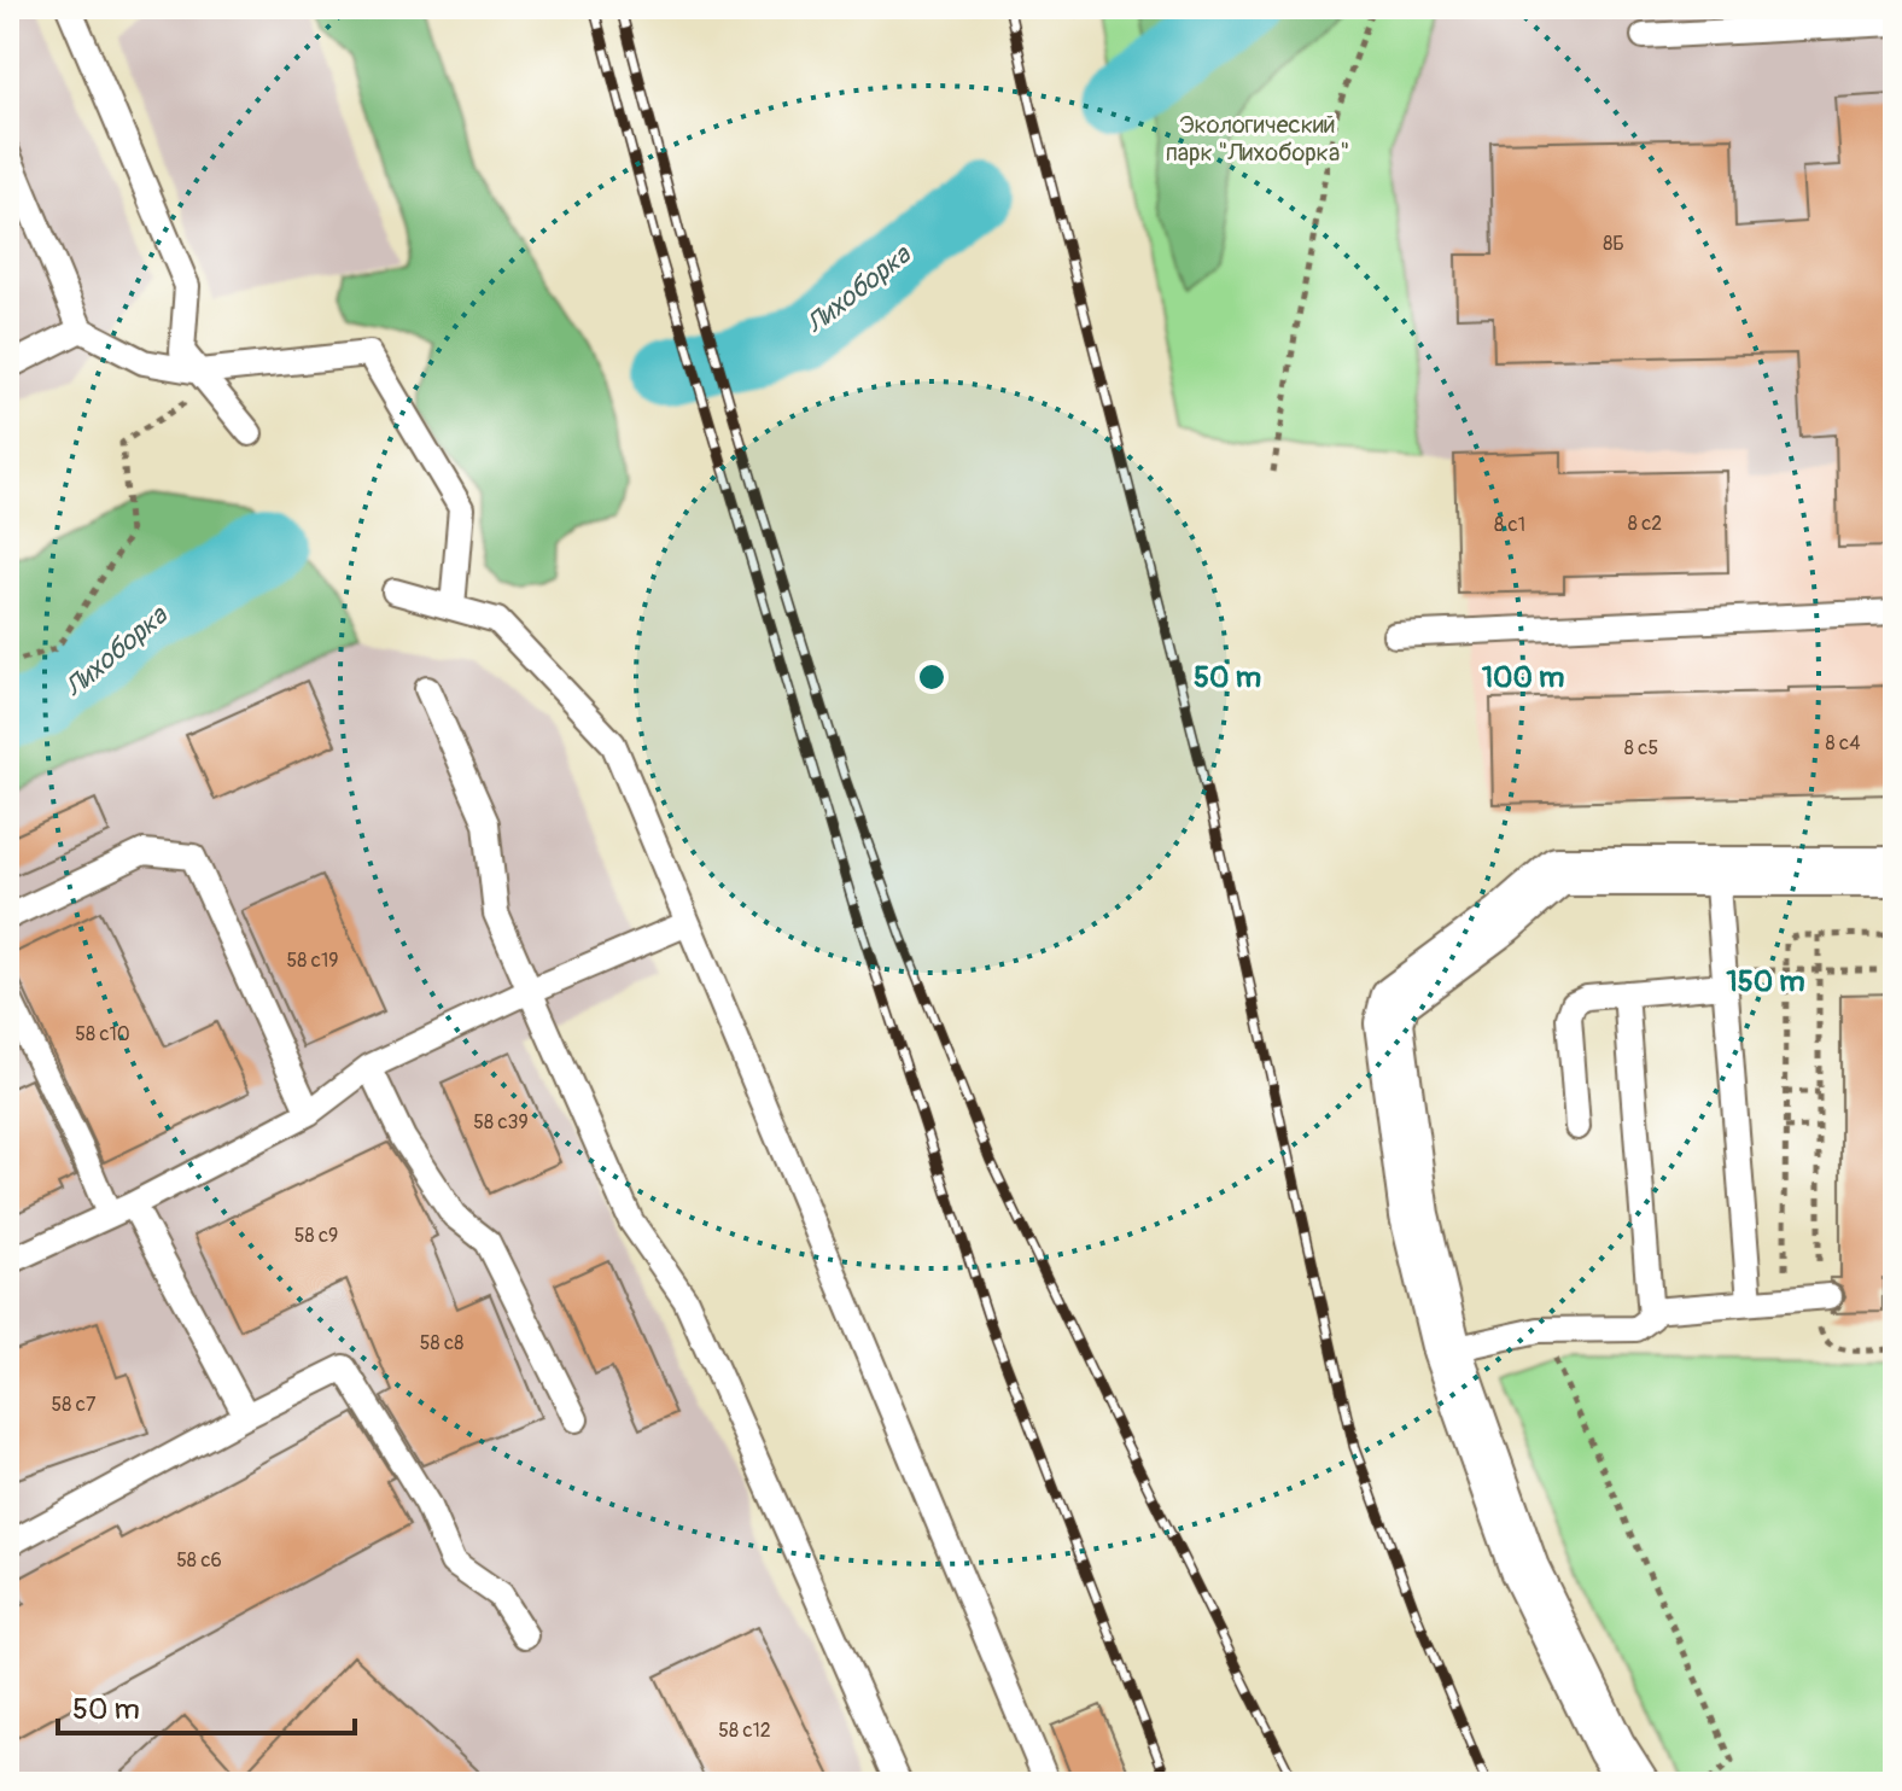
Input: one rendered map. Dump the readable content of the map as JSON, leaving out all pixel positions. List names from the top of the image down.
{
  "water": ["Лихоборка"],
  "parks": ["Экологический парк \"Лихоборка\""],
  "house_numbers": [
    "8Б",
    "8 с2",
    "8 с1",
    "8 с4",
    "8 с5",
    "58 с19",
    "58 с10",
    "58 с39",
    "58 с9",
    "58 с8",
    "58 с7",
    "58 с6",
    "58 с12"
  ],
  "scale_bar": "50 m",
  "rings": ["50 m", "100 m", "150 m"]
}
